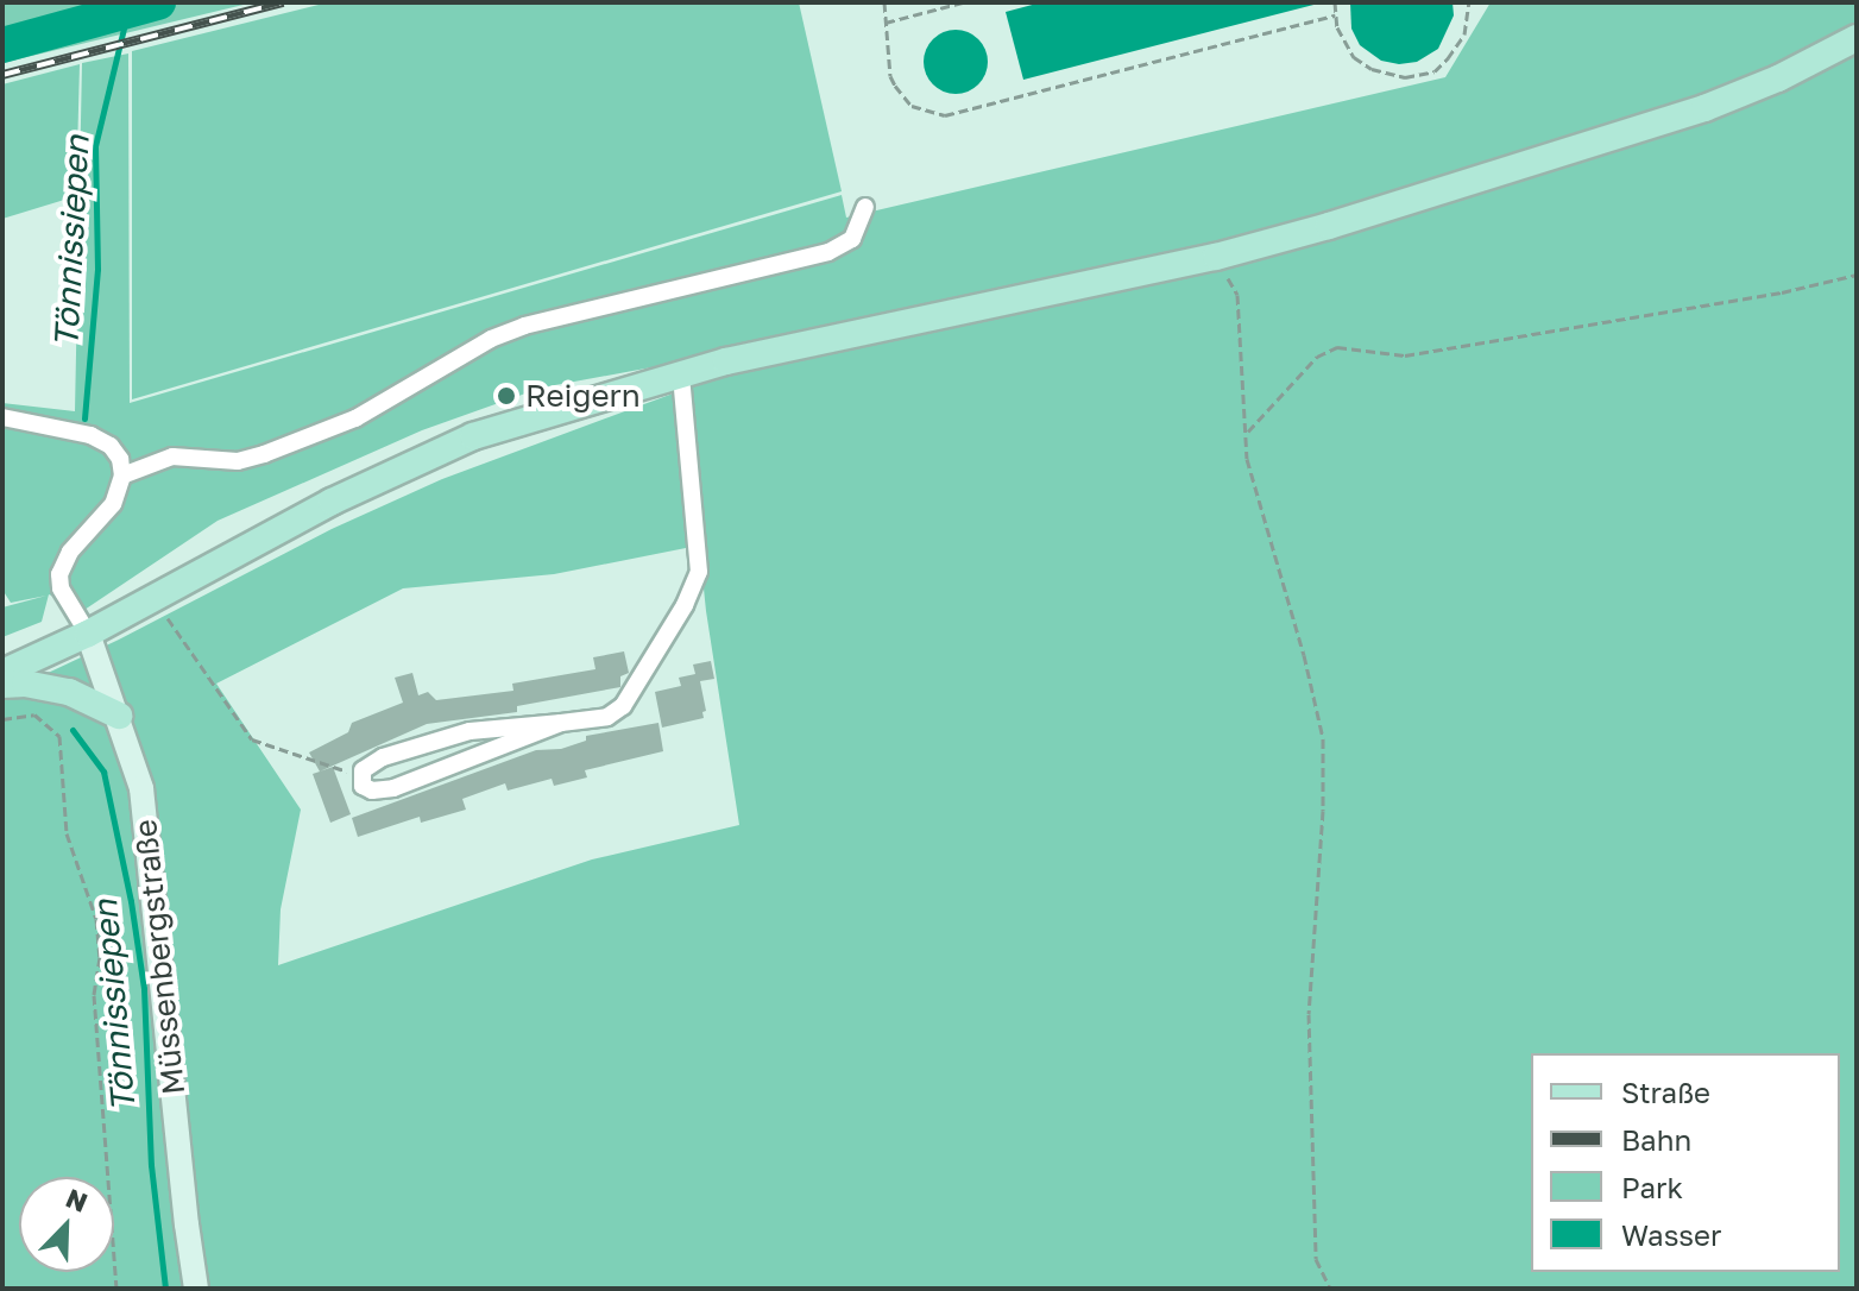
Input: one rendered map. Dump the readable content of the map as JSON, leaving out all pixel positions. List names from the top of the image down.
{
  "streets": {
    "main road": ["Müssenbergstraße"]
  },
  "water": ["Tönnissiepen"],
  "places": ["Reigern"],
  "legend": [
    "Straße",
    "Bahn",
    "Park",
    "Wasser"
  ],
  "north": "top right"
}
